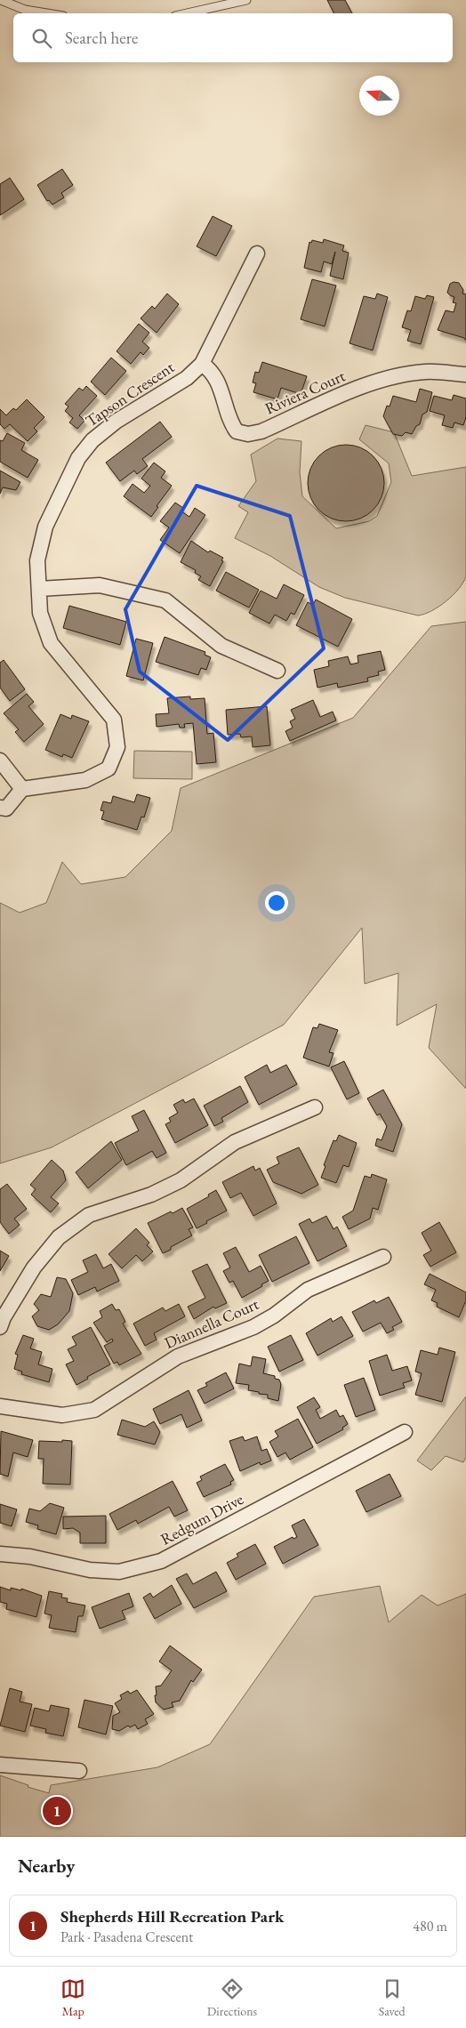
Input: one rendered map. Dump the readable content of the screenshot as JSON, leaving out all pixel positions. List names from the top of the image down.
{
  "streets": {
    "street": [
      "Riviera Court",
      "Tapson Crescent",
      "Diannella Court",
      "Redgum Drive"
    ]
  },
  "crossings": [
    ["Riviera Court", "Tapson Crescent"]
  ],
  "north": "left",
  "page": {
    "search": "Search here",
    "pins": "1",
    "heading": "Nearby",
    "list": [
      {
        "mark": "1",
        "name": "Shepherds Hill Recreation Park",
        "note": "Park · Pasadena Crescent",
        "value": "480 m"
      }
    ],
    "nav": ["Map", "Directions", "Saved"]
  }
}
